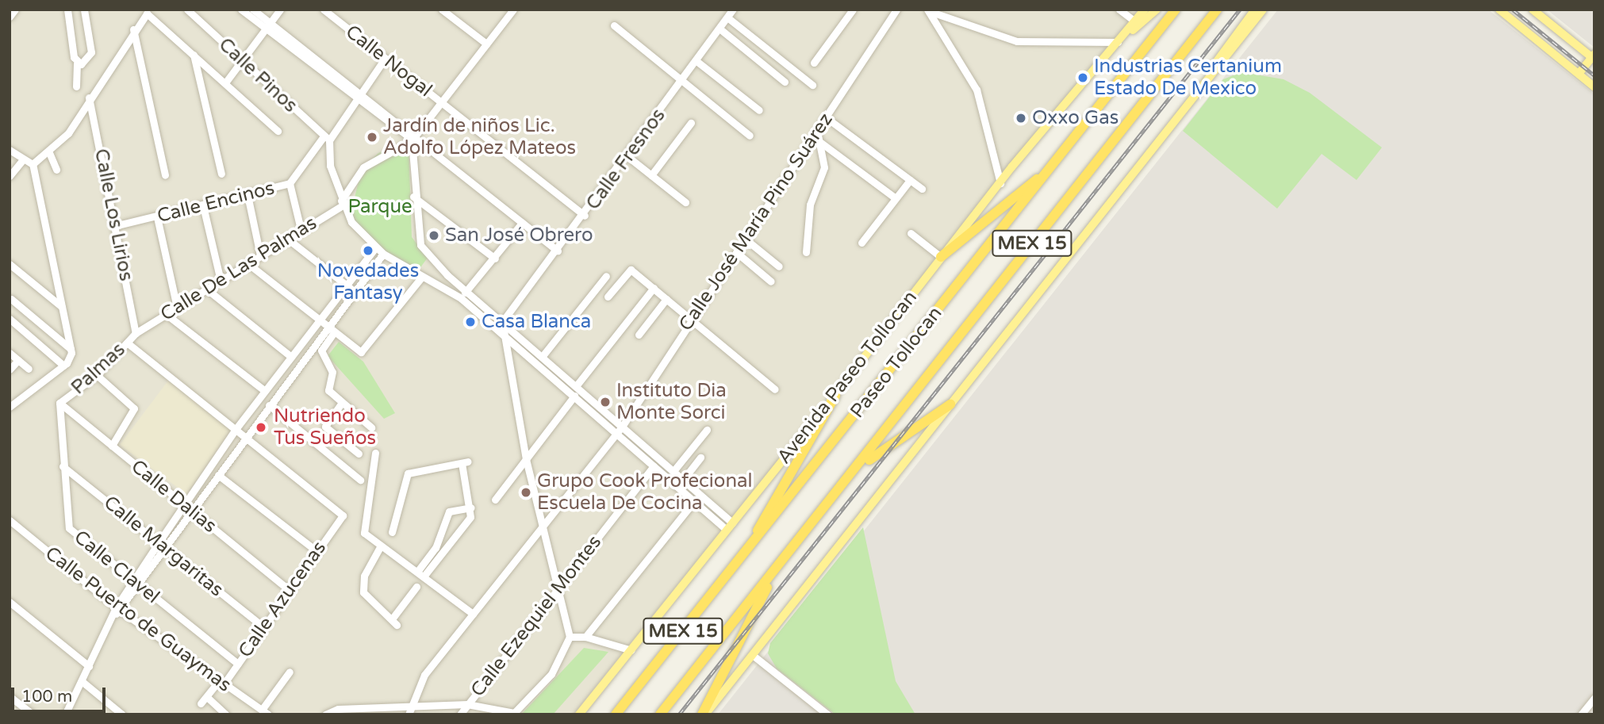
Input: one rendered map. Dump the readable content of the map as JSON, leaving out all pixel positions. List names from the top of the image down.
{
  "streets": {
    "highway": ["MEX 15", "Paseo Tollocan"],
    "main road": ["Avenida Paseo Tollocan"],
    "street": [
      "Calle Nogal",
      "Calle Pinos",
      "Calle Fresnos",
      "Calle Encinos",
      "Calle Los Lirios",
      "Calle José María Pino Suárez",
      "Calle De Las Palmas",
      "Palmas",
      "Calle Dalias",
      "Calle Margaritas",
      "Calle Clavel",
      "Calle Azucenas",
      "Calle Ezequiel Montes",
      "Calle Puerto de Guaymas"
    ]
  },
  "crossings": [
    ["Calle Nogal", "Calle Fresnos"],
    ["Calle Nogal", "Calle Encinos"],
    ["Calle Pinos", "Calle Encinos"],
    ["Calle Encinos", "Calle Los Lirios"],
    ["Calle Los Lirios", "Calle De Las Palmas"],
    ["Calle Los Lirios", "Palmas"],
    ["Calle De Las Palmas", "Palmas"],
    ["Palmas", "Calle Dalias"],
    ["Palmas", "Calle Clavel"],
    ["Calle Dalias", "Calle Clavel"],
    ["Calle Dalias", "Calle Azucenas"],
    ["Calle Margaritas", "Calle Clavel"],
    ["Calle Margaritas", "Calle Azucenas"],
    ["Calle Clavel", "Calle Azucenas"],
    ["Calle Azucenas", "Calle Puerto de Guaymas"]
  ],
  "parks": ["Parque"],
  "places": [
    "Industrias Certanium Estado De Mexico",
    "Oxxo Gas",
    "Jardín de niños Lic. Adolfo López Mateos",
    "San José Obrero",
    "Novedades Fantasy",
    "Casa Blanca",
    "Instituto Dia Monte Sorci",
    "Nutriendo Tus Sueños",
    "Grupo Cook Profecional Escuela De Cocina"
  ],
  "scale_bar": "100 m"
}
